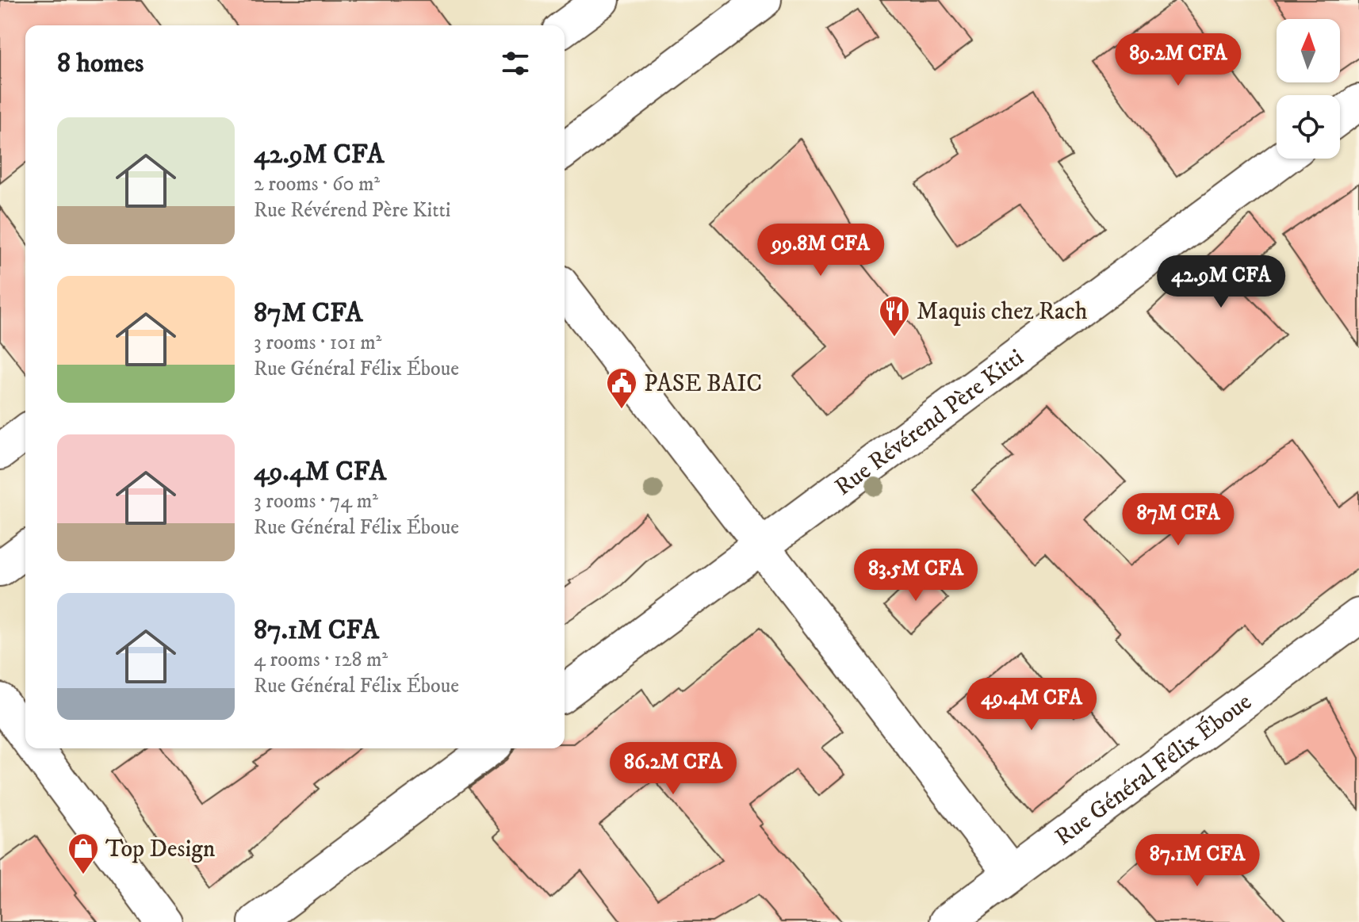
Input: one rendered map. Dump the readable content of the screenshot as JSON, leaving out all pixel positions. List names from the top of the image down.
{
  "streets": {
    "street": ["Rue Révérend Père Kitti", "Rue Général Félix Éboue"]
  },
  "places": {
    "restaurant": ["Maquis chez Rach"],
    "public building": ["PASE BAIC"],
    "shop": ["Top Design"]
  },
  "north": "top",
  "page": {
    "heading": "8 homes",
    "price": [
      "89.2M CFA",
      "99.8M CFA",
      "42.9M CFA",
      "87M CFA",
      "83.5M CFA",
      "49.4M CFA",
      "86.2M CFA",
      "87.1M CFA"
    ],
    "list": [
      {
        "name": "42.9M CFA",
        "note": "2 rooms · 60 m² · Rue Révérend Père Kitti"
      },
      {
        "name": "87M CFA",
        "note": "3 rooms · 101 m² · Rue Général Félix Éboue"
      },
      {
        "name": "49.4M CFA",
        "note": "3 rooms · 74 m² · Rue Général Félix Éboue"
      },
      {
        "name": "87.1M CFA",
        "note": "4 rooms · 128 m² · Rue Général Félix Éboue"
      }
    ]
  }
}
